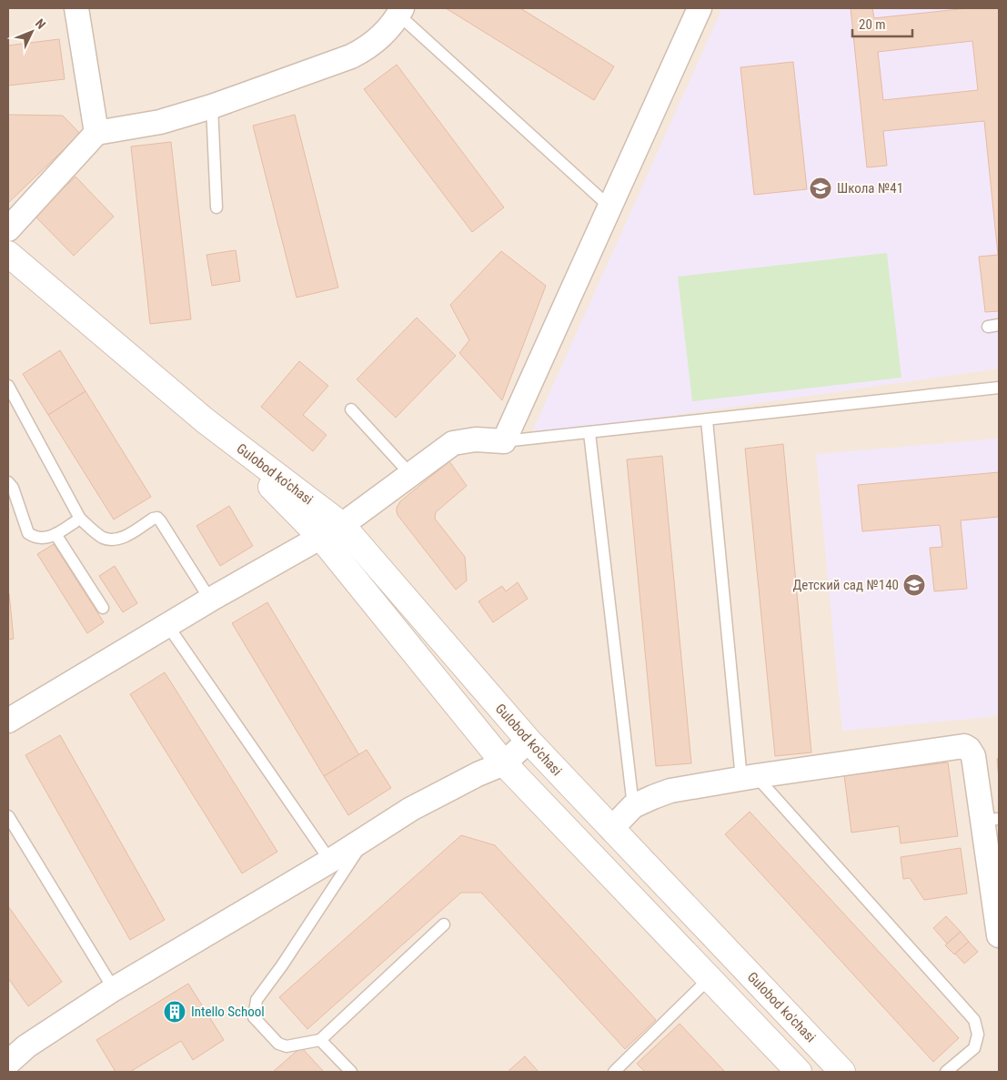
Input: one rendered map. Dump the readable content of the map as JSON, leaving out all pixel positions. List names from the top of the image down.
{
  "streets": {
    "street": ["Gulobod ko'chasi"]
  },
  "places": {
    "school or university": ["Школа №41", "Детский сад №140"],
    "building": ["Intello School"]
  },
  "scale_bar": "20 m",
  "north": "top right"
}
